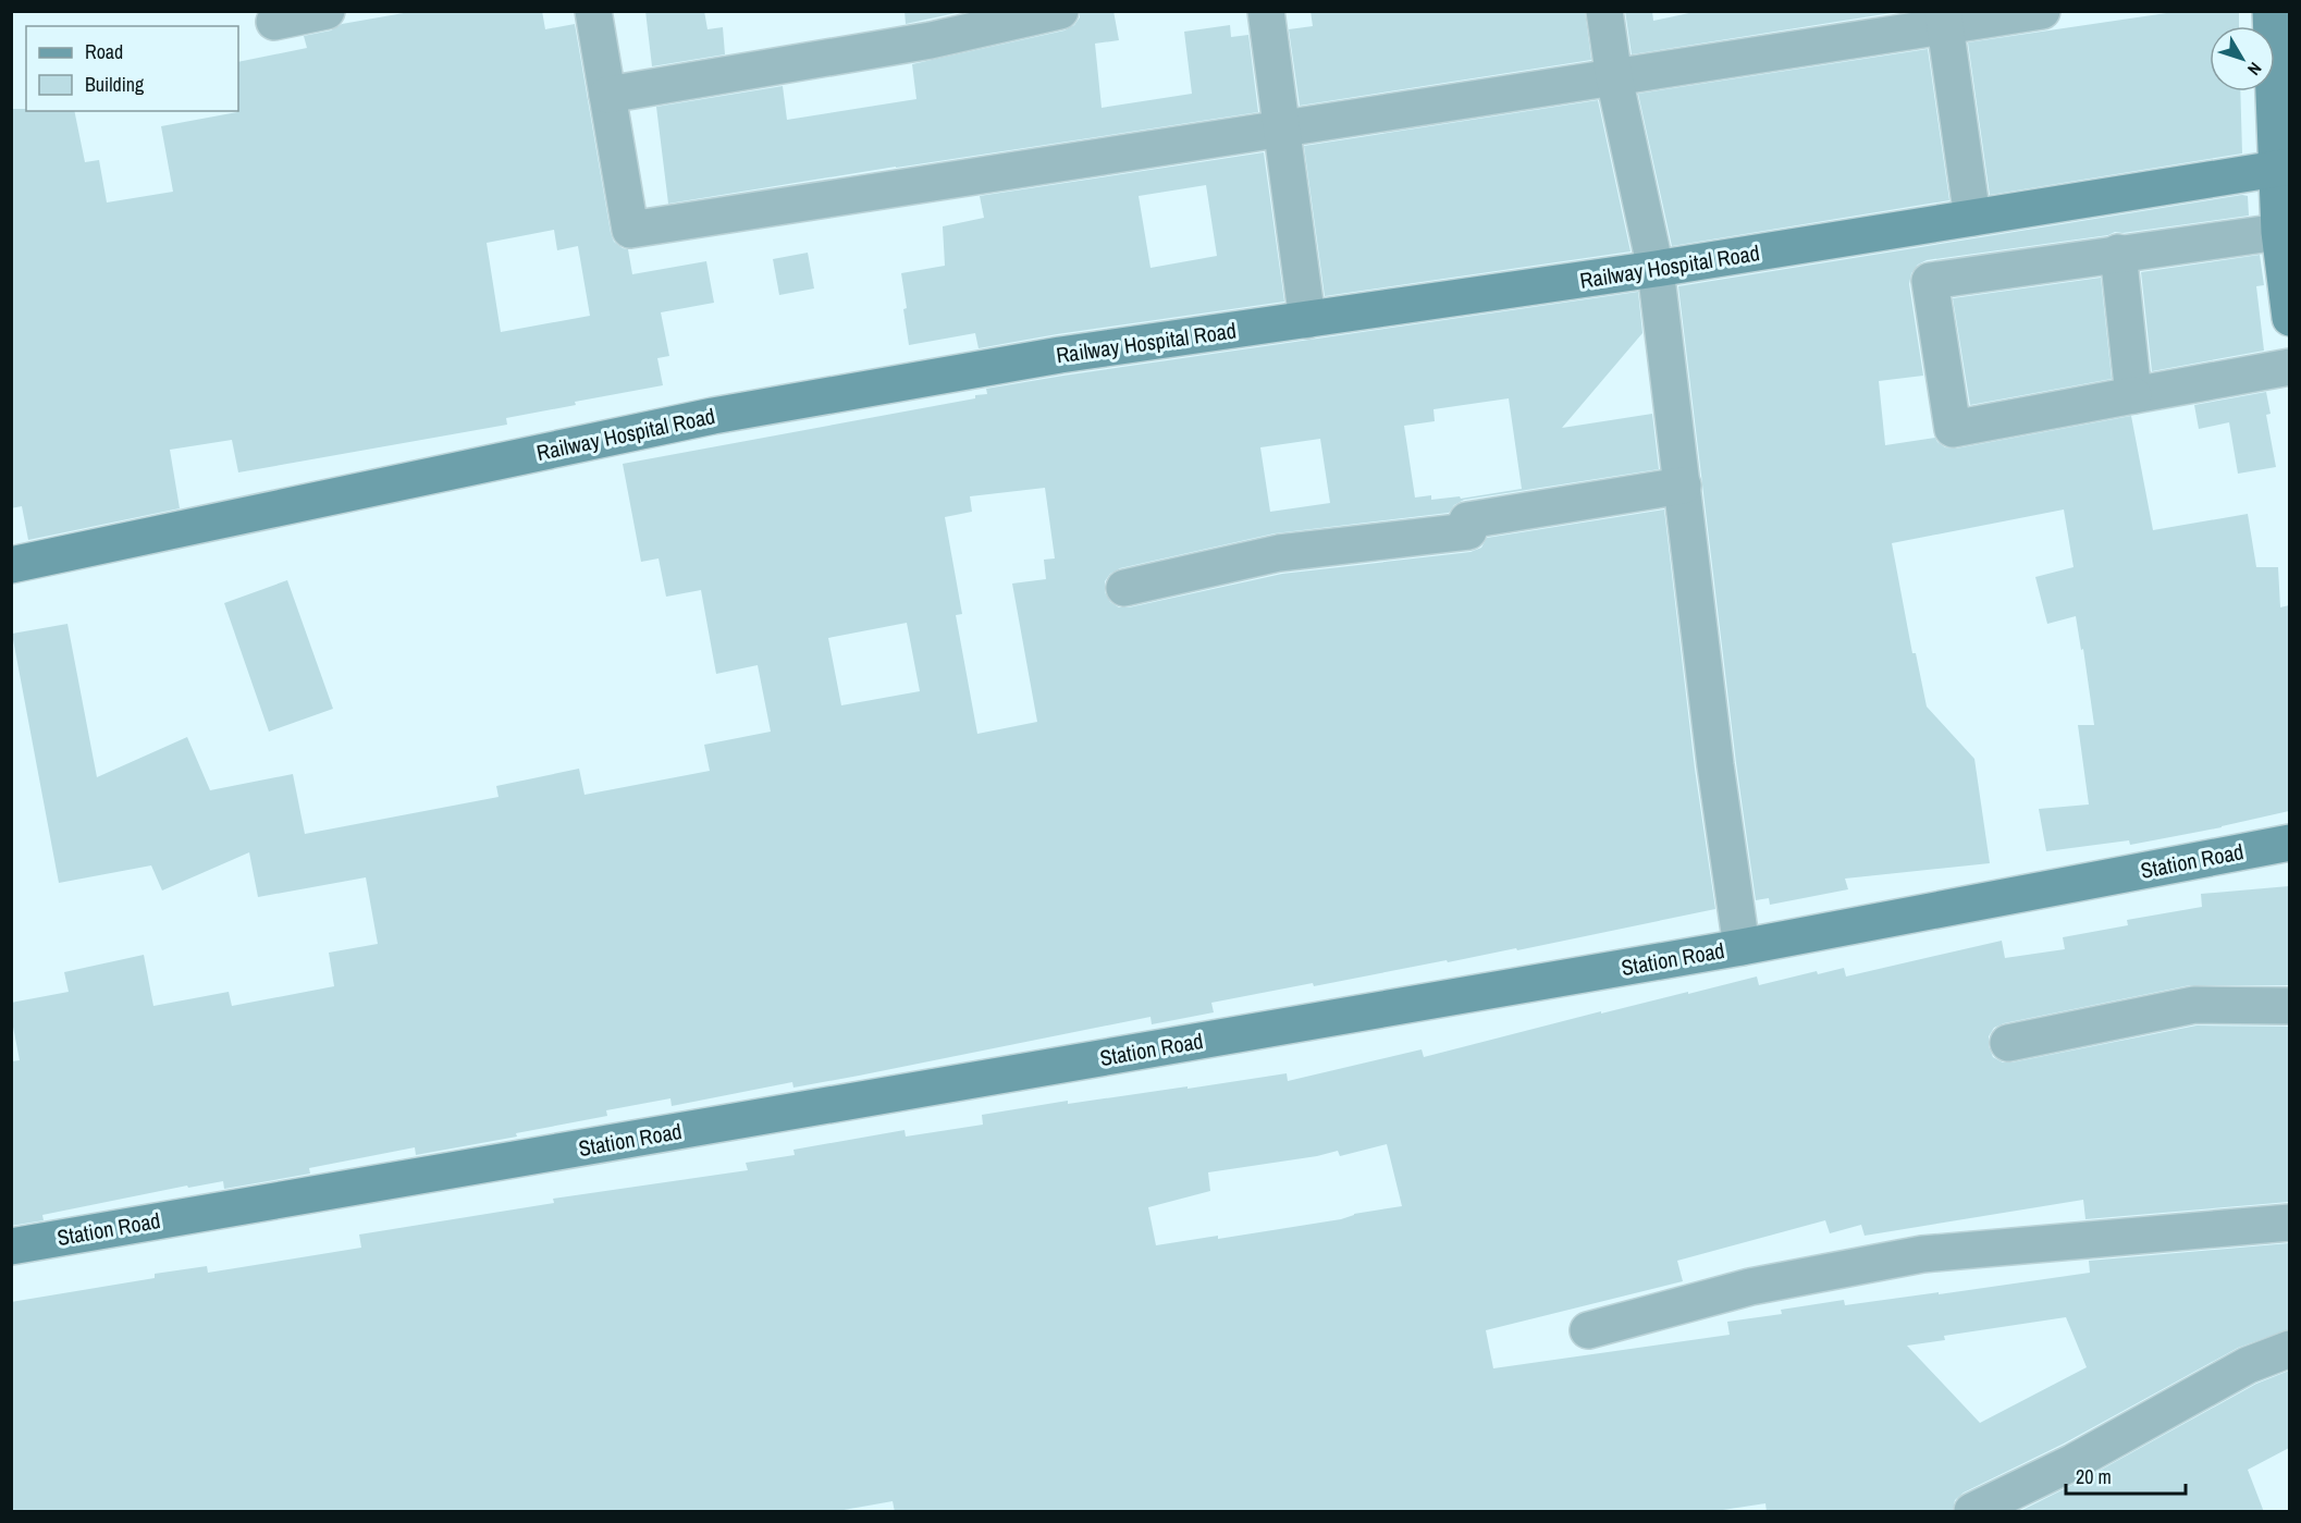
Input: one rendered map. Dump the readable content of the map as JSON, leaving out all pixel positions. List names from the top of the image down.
{
  "streets": {
    "street": ["Railway Hospital Road", "Station Road"]
  },
  "legend": ["Road", "Building"],
  "scale_bar": "20 m",
  "north": "bottom right"
}
